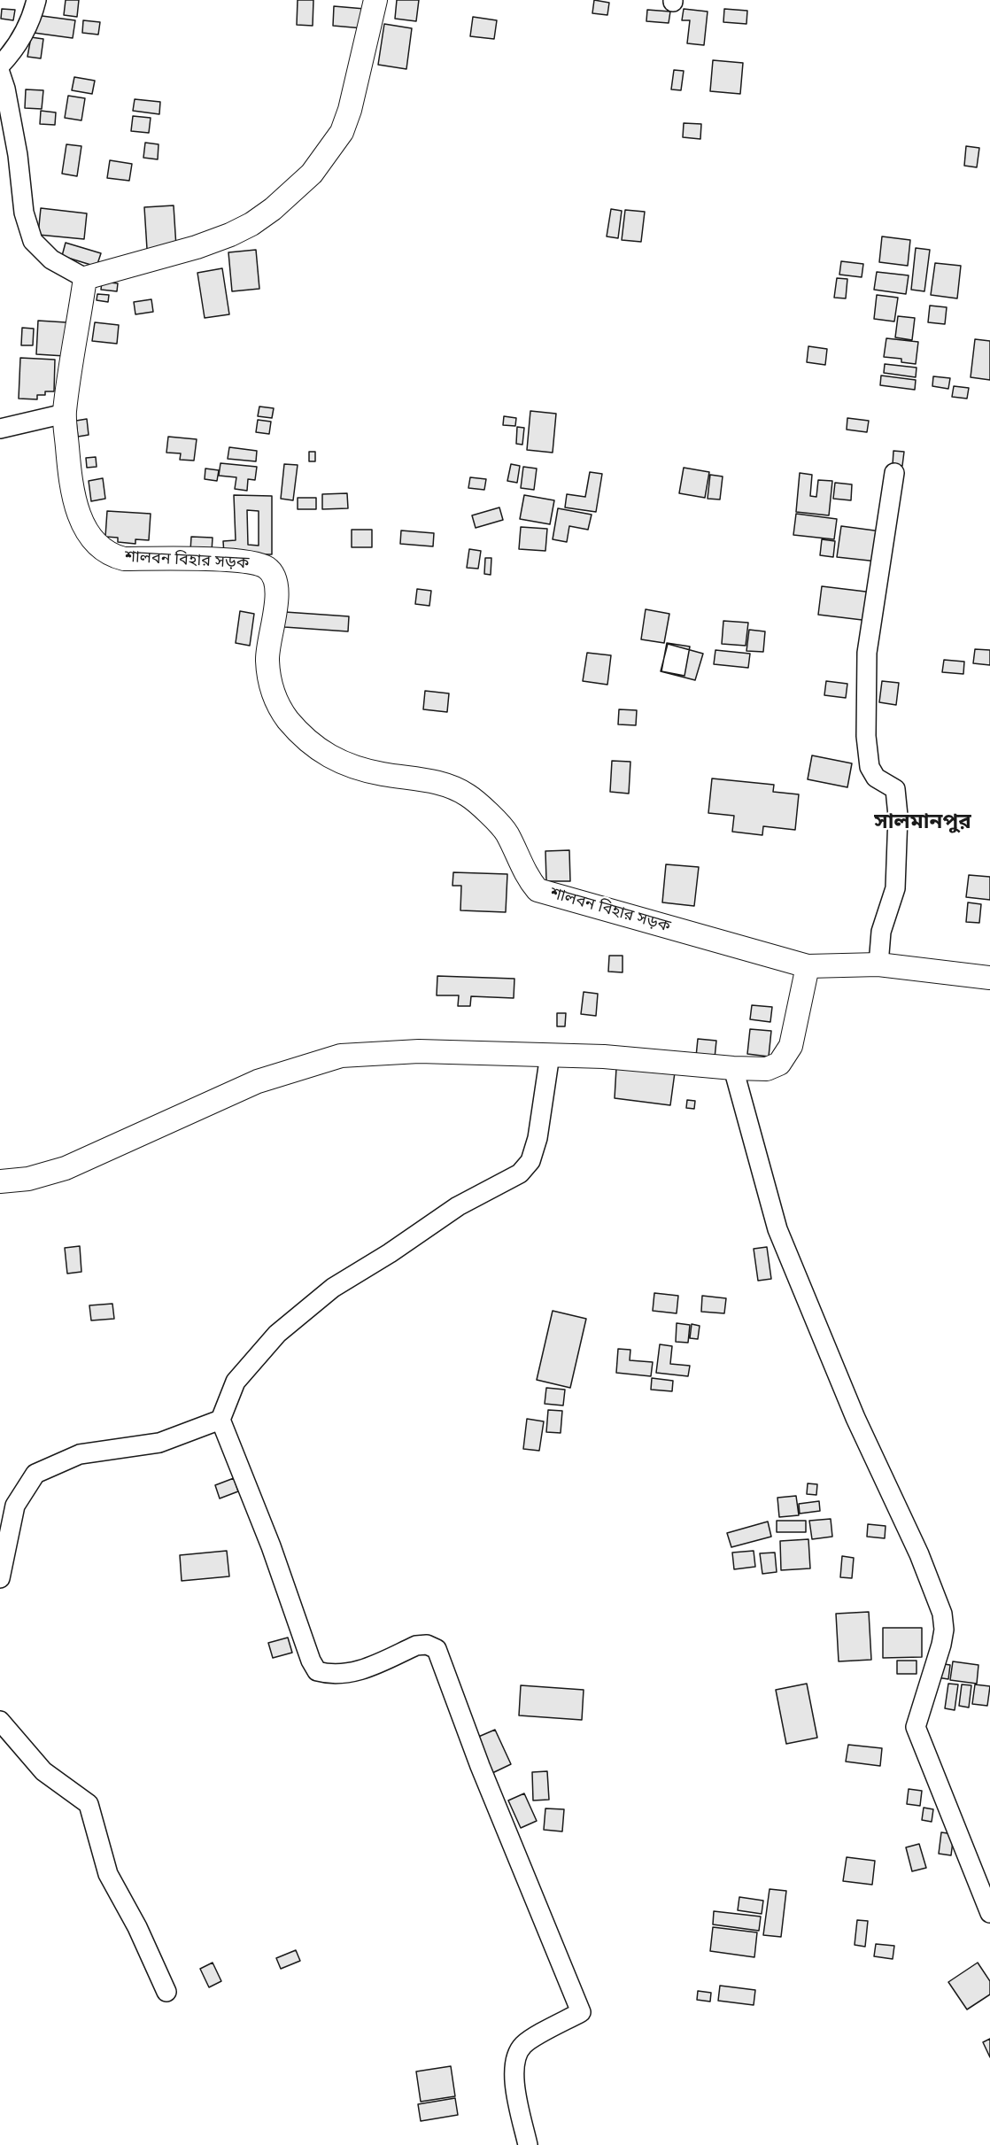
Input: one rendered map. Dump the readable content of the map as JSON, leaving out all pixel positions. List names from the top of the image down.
{
  "streets": {
    "main road": ["শালবন বিহার সড়ক"]
  },
  "districts": ["সালমানপুর"]
}
